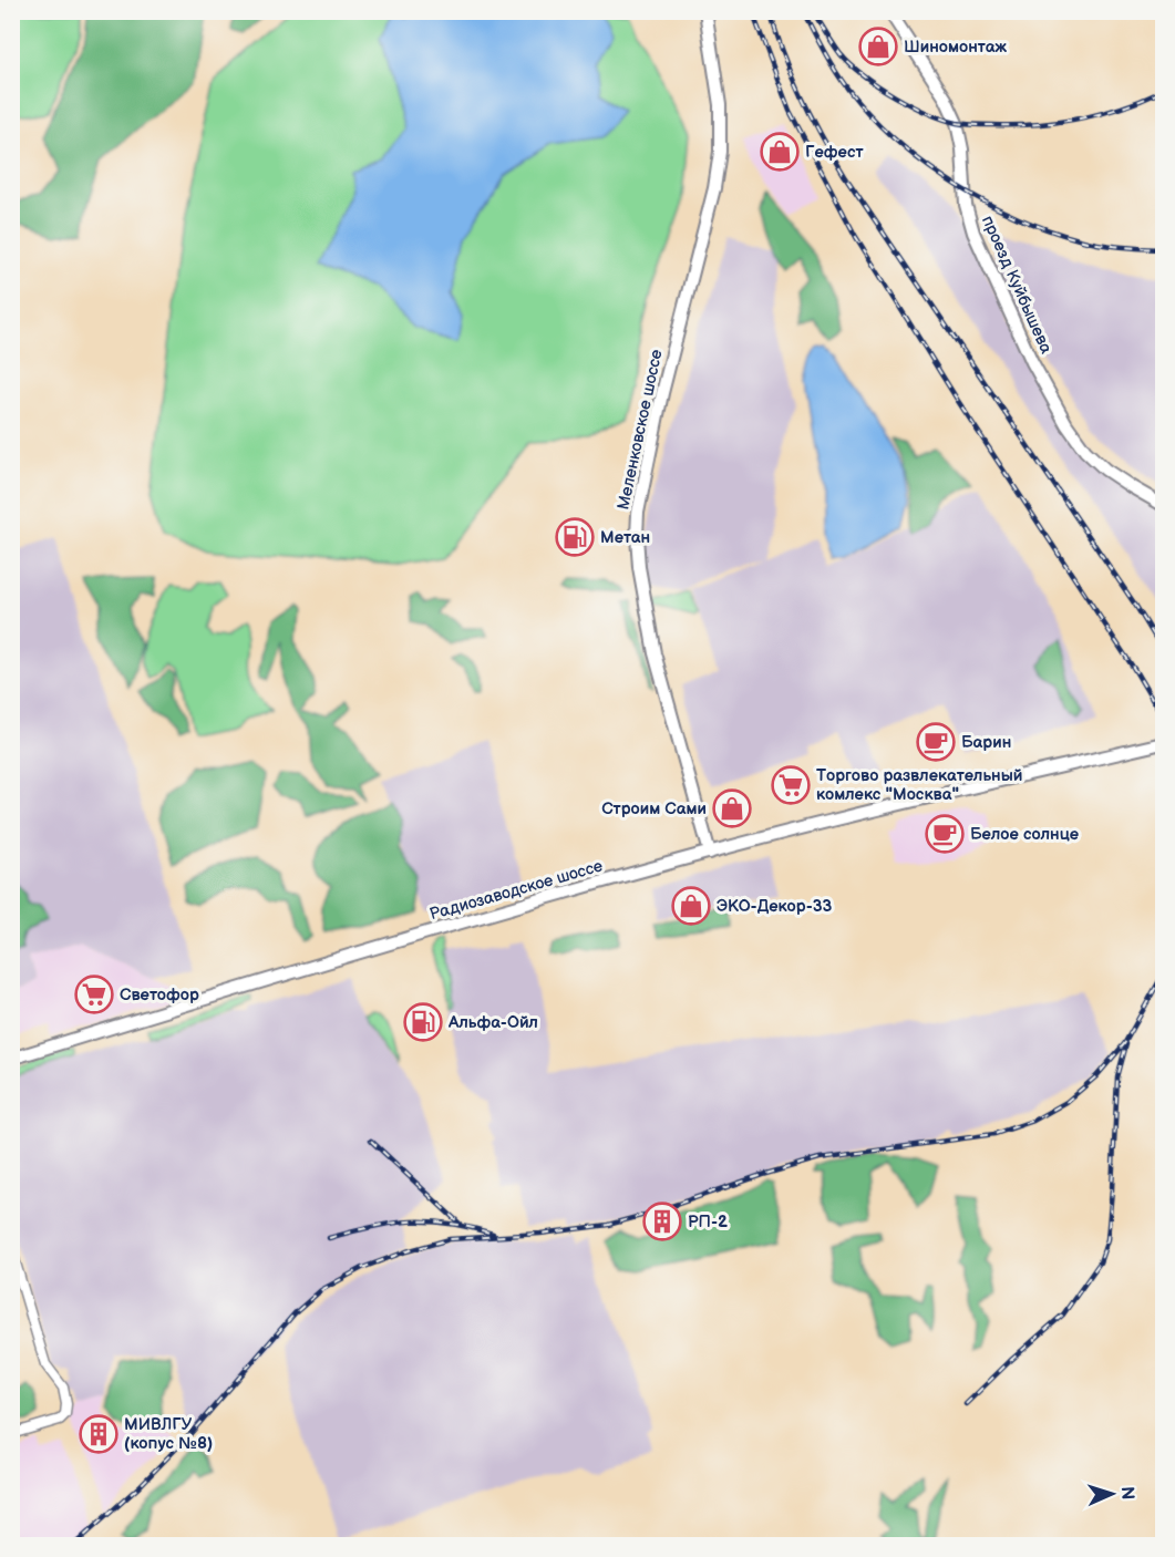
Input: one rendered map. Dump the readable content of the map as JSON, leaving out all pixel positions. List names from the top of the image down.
{
  "streets": {
    "main road": ["проезд Куйбышева", "Меленковское шоссе", "Радиозаводское шоссе"]
  },
  "crossings": [
    ["Меленковское шоссе", "Радиозаводское шоссе"]
  ],
  "places": {
    "shop": [
      "Шиномонтаж",
      "Гефест",
      "Строим Сами",
      "ЭКО-Декор-33"
    ],
    "fuel station": ["Метан", "Альфа-Ойл"],
    "cafe": ["Барин", "Белое солнце"],
    "supermarket": ["Торгово развлекательный комлекс \"Москва\"", "Светофор"],
    "building": ["РП-2", "МИВЛГУ (копус №8)"]
  },
  "north": "right"
}
